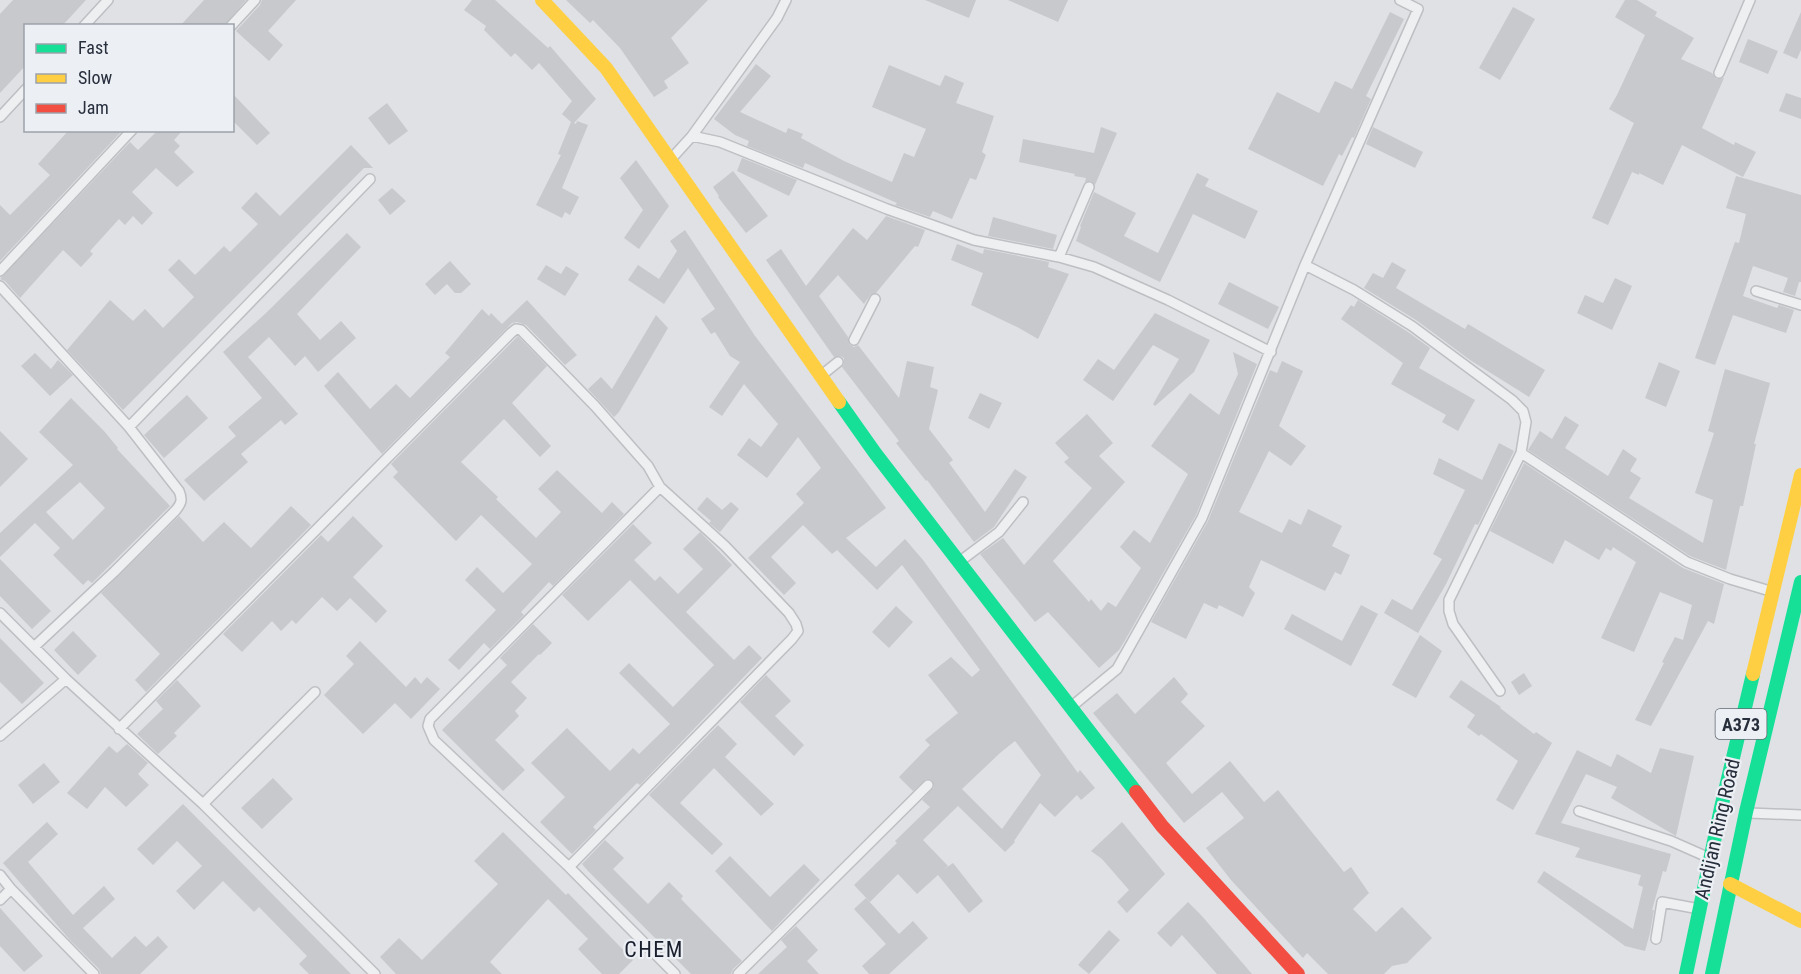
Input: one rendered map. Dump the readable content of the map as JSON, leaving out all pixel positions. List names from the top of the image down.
{
  "streets": {
    "main road": ["A373", "Andijan Ring Road"]
  },
  "districts": ["CHEM"],
  "legend": ["Fast", "Slow", "Jam"]
}
